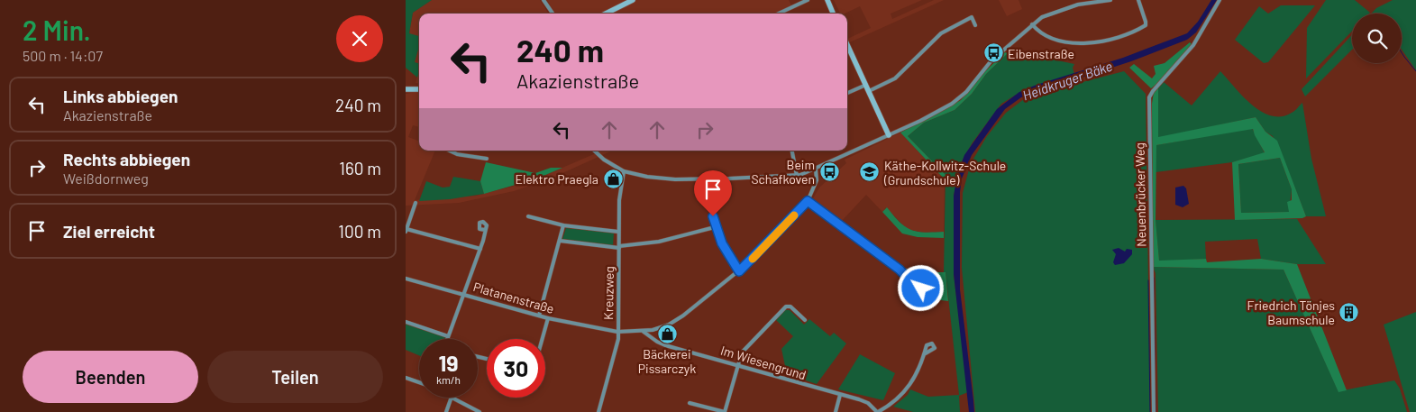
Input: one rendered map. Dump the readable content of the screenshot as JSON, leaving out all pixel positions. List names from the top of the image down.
{
  "streets": {
    "street": [
      "Neuenbrücker Weg",
      "Kreuzweg",
      "Platanenstraße",
      "Im Wiesengrund"
    ]
  },
  "crossings": [
    ["Kreuzweg", "Platanenstraße"],
    ["Platanenstraße", "Im Wiesengrund"]
  ],
  "water": ["Heidkruger Bäke"],
  "places": {
    "bus stop": ["Eibenstraße", "Beim Schafkoven"],
    "school or university": ["Käthe-Kollwitz-Schule (Grundschule)"],
    "shop": ["Elektro Praegla", "Bäckerei Pissarczyk"],
    "building": ["Friedrich Tönjes Baumschule"]
  },
  "page": {
    "heading": ["2 Min.", "500 m · 14:07"],
    "turn": ["240 m", "Akazienstraße"],
    "list": [
      {
        "name": "Links abbiegen",
        "note": "Akazienstraße",
        "value": "240 m"
      },
      {
        "name": "Rechts abbiegen",
        "note": "Weißdornweg",
        "value": "160 m"
      },
      {
        "name": "Ziel erreicht",
        "value": "100 m"
      }
    ],
    "speed": "19 km/h",
    "limit": "30",
    "buttons": ["Beenden", "Teilen"]
  }
}
